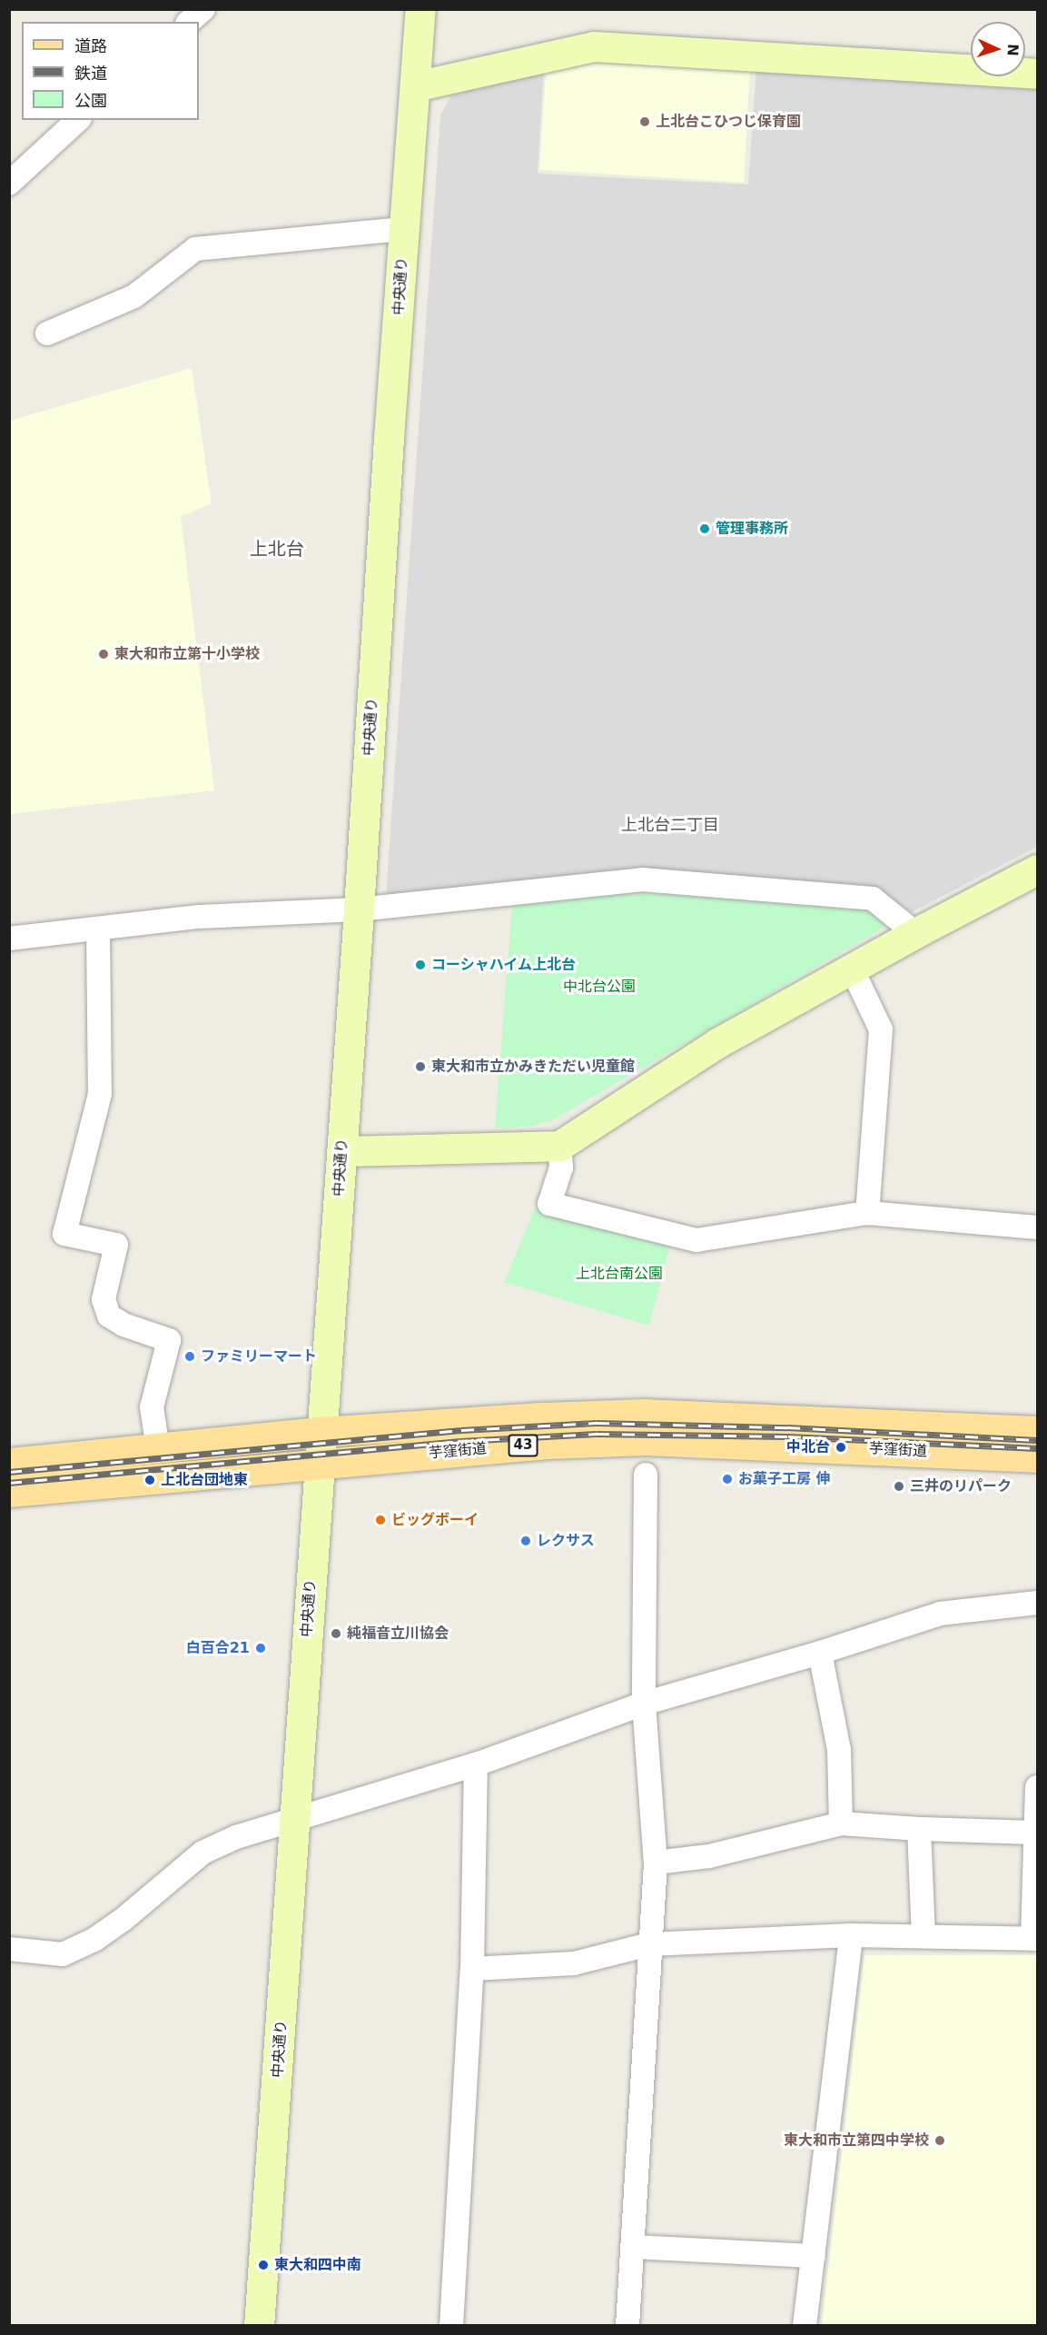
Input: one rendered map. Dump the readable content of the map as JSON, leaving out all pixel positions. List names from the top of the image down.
{
  "streets": {
    "main road": ["43", "芋窪街道"],
    "street": ["中央通り"]
  },
  "crossings": [
    ["中央通り", "芋窪街道"]
  ],
  "districts": ["上北台", "上北台二丁目"],
  "parks": ["中北台公園", "上北台南公園"],
  "places": [
    "上北台こひつじ保育園",
    "管理事務所",
    "東大和市立第十小学校",
    "コーシャハイム上北台",
    "東大和市立かみきただい児童館",
    "ファミリーマート",
    "中北台",
    "お菓子工房 伸",
    "上北台団地東",
    "三井のリパーク",
    "ビッグボーイ",
    "レクサス",
    "純福音立川協会",
    "白百合21",
    "東大和市立第四中学校",
    "東大和四中南"
  ],
  "legend": ["道路", "鉄道", "公園"],
  "north": "right"
}
